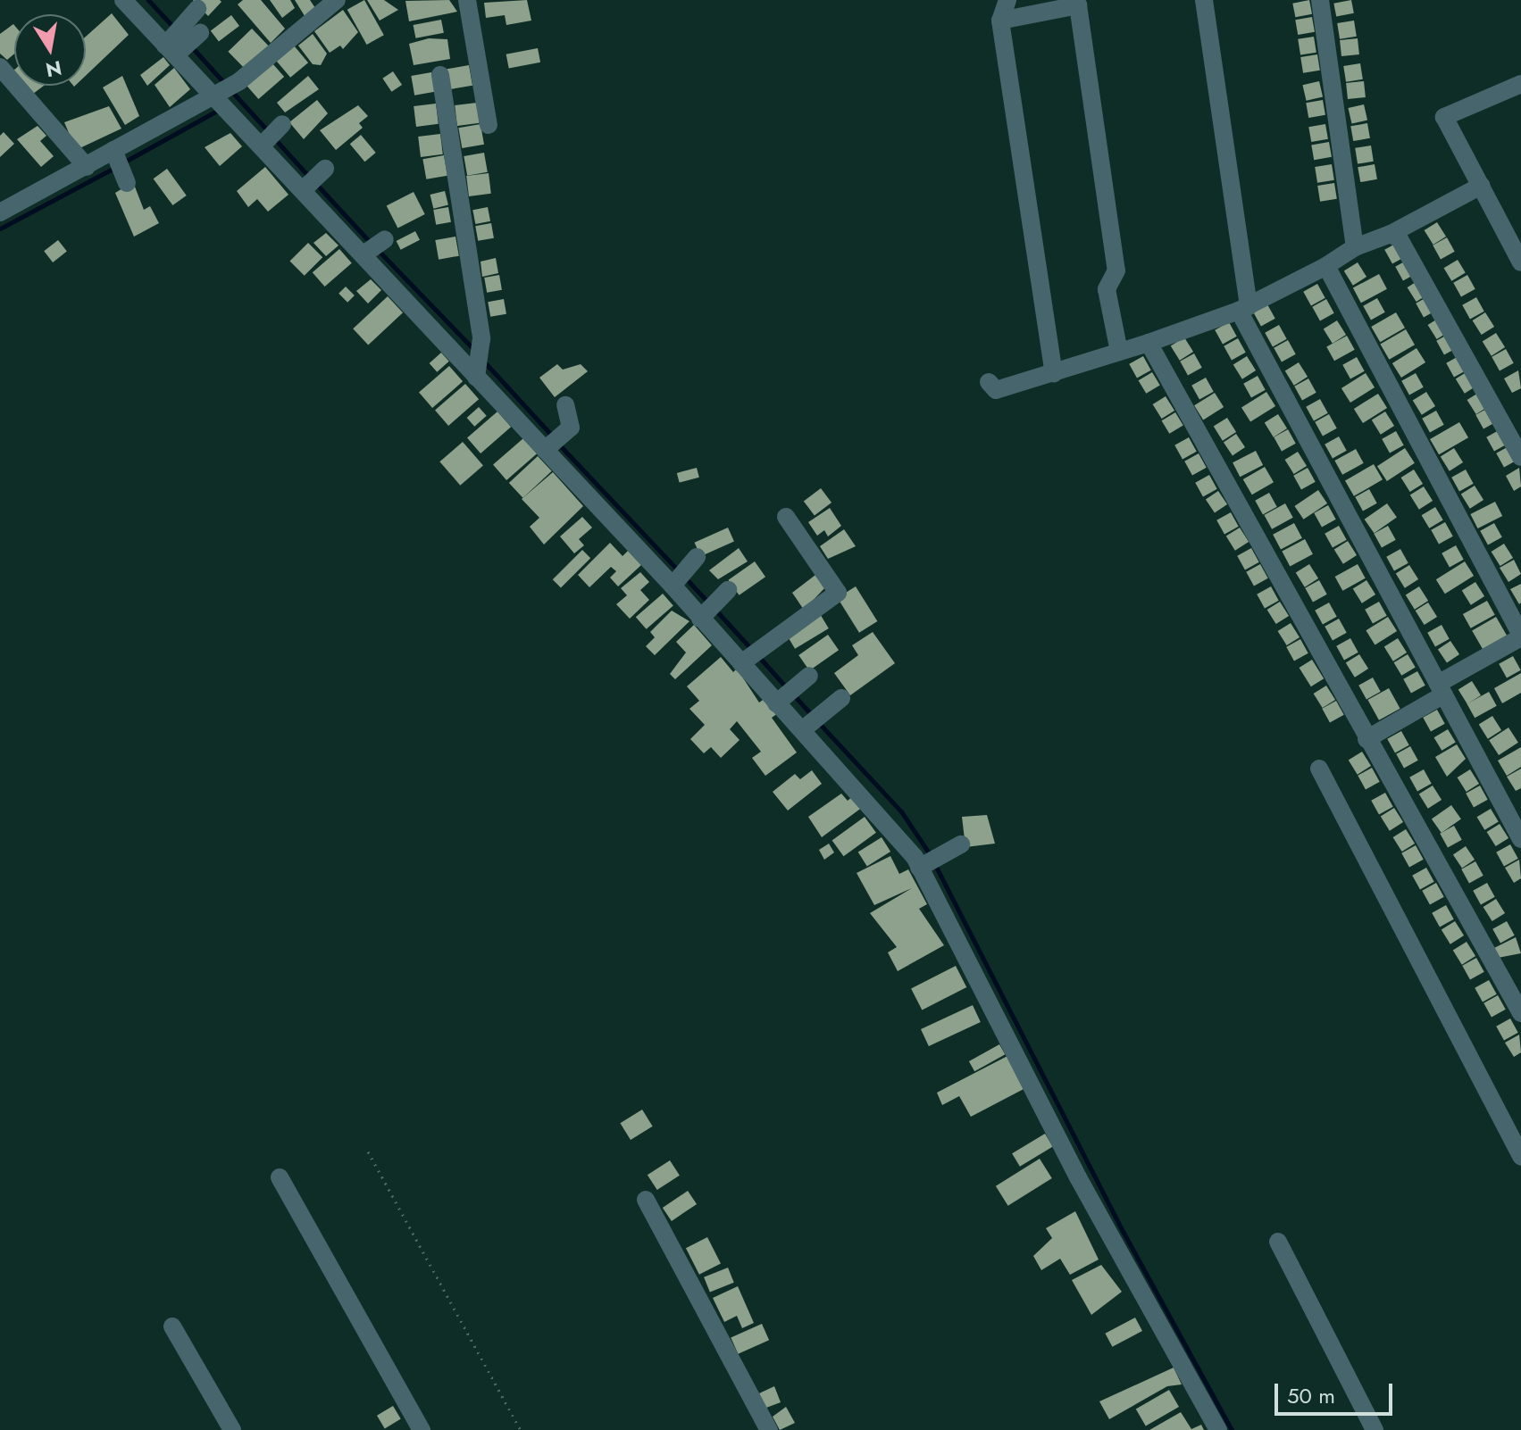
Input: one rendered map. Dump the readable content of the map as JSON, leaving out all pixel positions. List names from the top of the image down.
{
  "scale_bar": "50 m",
  "north": "bottom"
}
